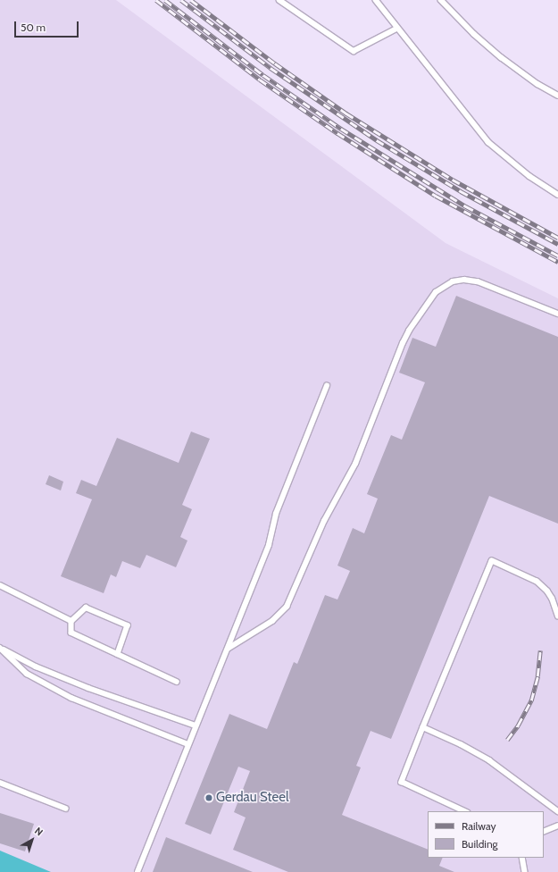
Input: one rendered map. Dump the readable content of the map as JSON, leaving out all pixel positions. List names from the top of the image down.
{
  "places": ["Gerdau Steel"],
  "legend": ["Railway", "Building"],
  "scale_bar": "50 m",
  "north": "top right"
}
